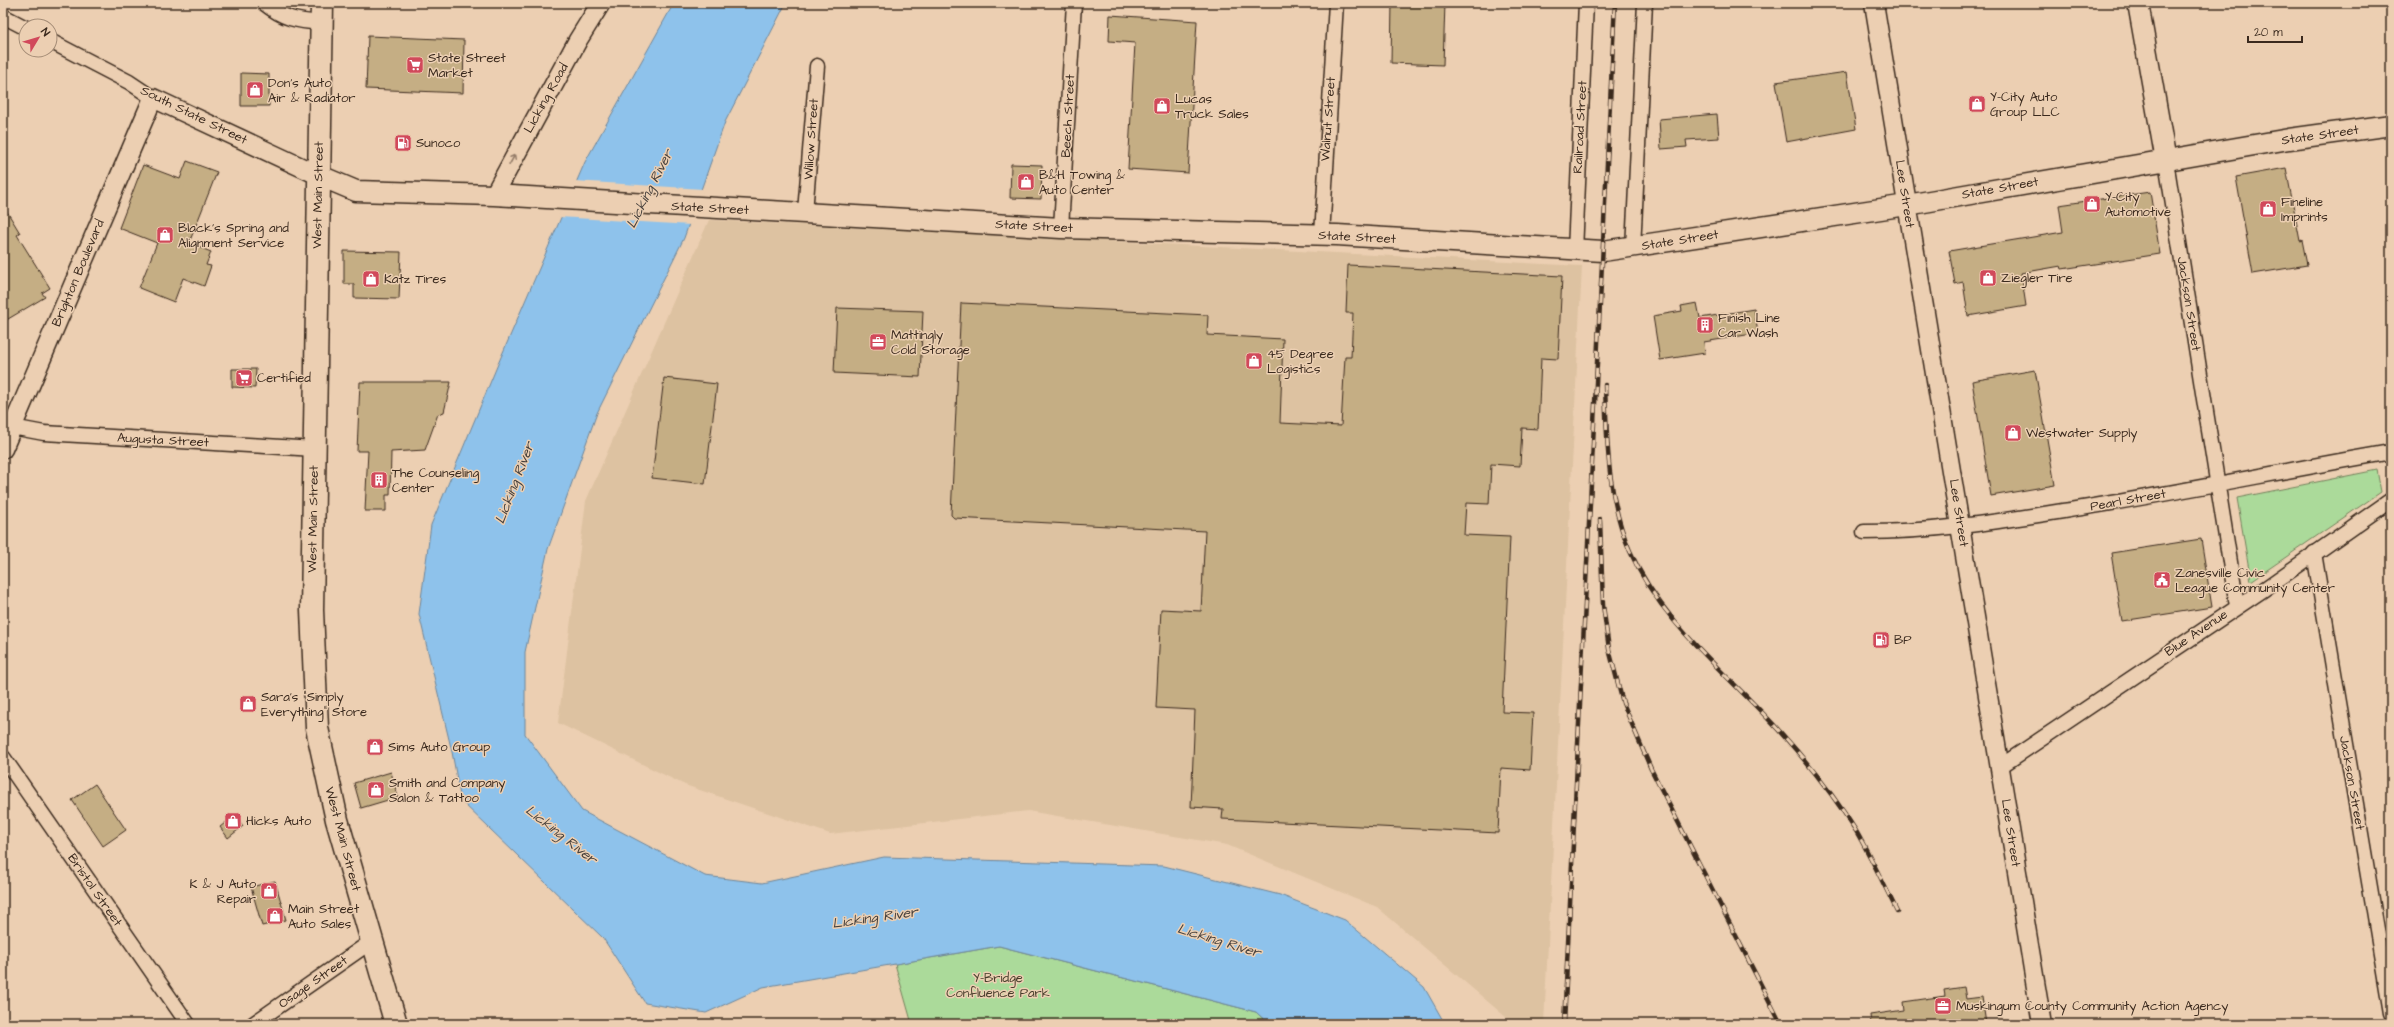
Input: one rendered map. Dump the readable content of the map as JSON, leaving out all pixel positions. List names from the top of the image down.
{
  "streets": {
    "main road": ["State Street", "West Main Street", "Jackson Street"],
    "street": [
      "Licking Road",
      "South State Street",
      "Beech Street",
      "Walnut Street",
      "Railroad Street",
      "Willow Street",
      "Lee Street",
      "Brighton Boulevard",
      "Augusta Street",
      "Pearl Street",
      "Blue Avenue",
      "Bristol Street",
      "Osage Street"
    ]
  },
  "crossings": [
    ["Licking Road", "State Street"],
    ["South State Street", "State Street"],
    ["South State Street", "West Main Street"],
    ["South State Street", "Brighton Boulevard"],
    ["Beech Street", "State Street"],
    ["Walnut Street", "State Street"],
    ["Railroad Street", "State Street"],
    ["State Street", "Willow Street"],
    ["State Street", "Lee Street"],
    ["State Street", "West Main Street"],
    ["State Street", "Jackson Street"],
    ["Lee Street", "Pearl Street"],
    ["Lee Street", "Blue Avenue"],
    ["West Main Street", "Augusta Street"],
    ["West Main Street", "Osage Street"],
    ["Brighton Boulevard", "Augusta Street"],
    ["Jackson Street", "Pearl Street"],
    ["Jackson Street", "Blue Avenue"]
  ],
  "one_way": ["Licking Road"],
  "water": ["Licking River"],
  "parks": ["Y-Bridge Confluence Park"],
  "places": {
    "supermarket": ["State Street Market", "Certified"],
    "shop": [
      "Don's Auto Air & Radiator",
      "Y-City Auto Group LLC",
      "Lucas Truck Sales",
      "B&H Towing & Auto Center",
      "Y-City Automotive",
      "Fineline Imprints",
      "Black's Spring and Alignment Service",
      "Ziegler Tire",
      "Katz Tires",
      "45 Degree Logistics",
      "Westwater Supply",
      "Sara's \"Simply Everything\" Store",
      "Sims Auto Group",
      "Smith and Company Salon & Tattoo",
      "Hicks Auto",
      "K & J Auto Repair",
      "Main Street Auto Sales"
    ],
    "fuel station": ["Sunoco", "BP"],
    "building": ["Finish Line Car Wash", "The Counseling Center"],
    "office": ["Mattingly Cold Storage", "Muskingum County Community Action Agency"],
    "public building": ["Zanesville Civic League Community Center"]
  },
  "scale_bar": "20 m",
  "north": "top right"
}
